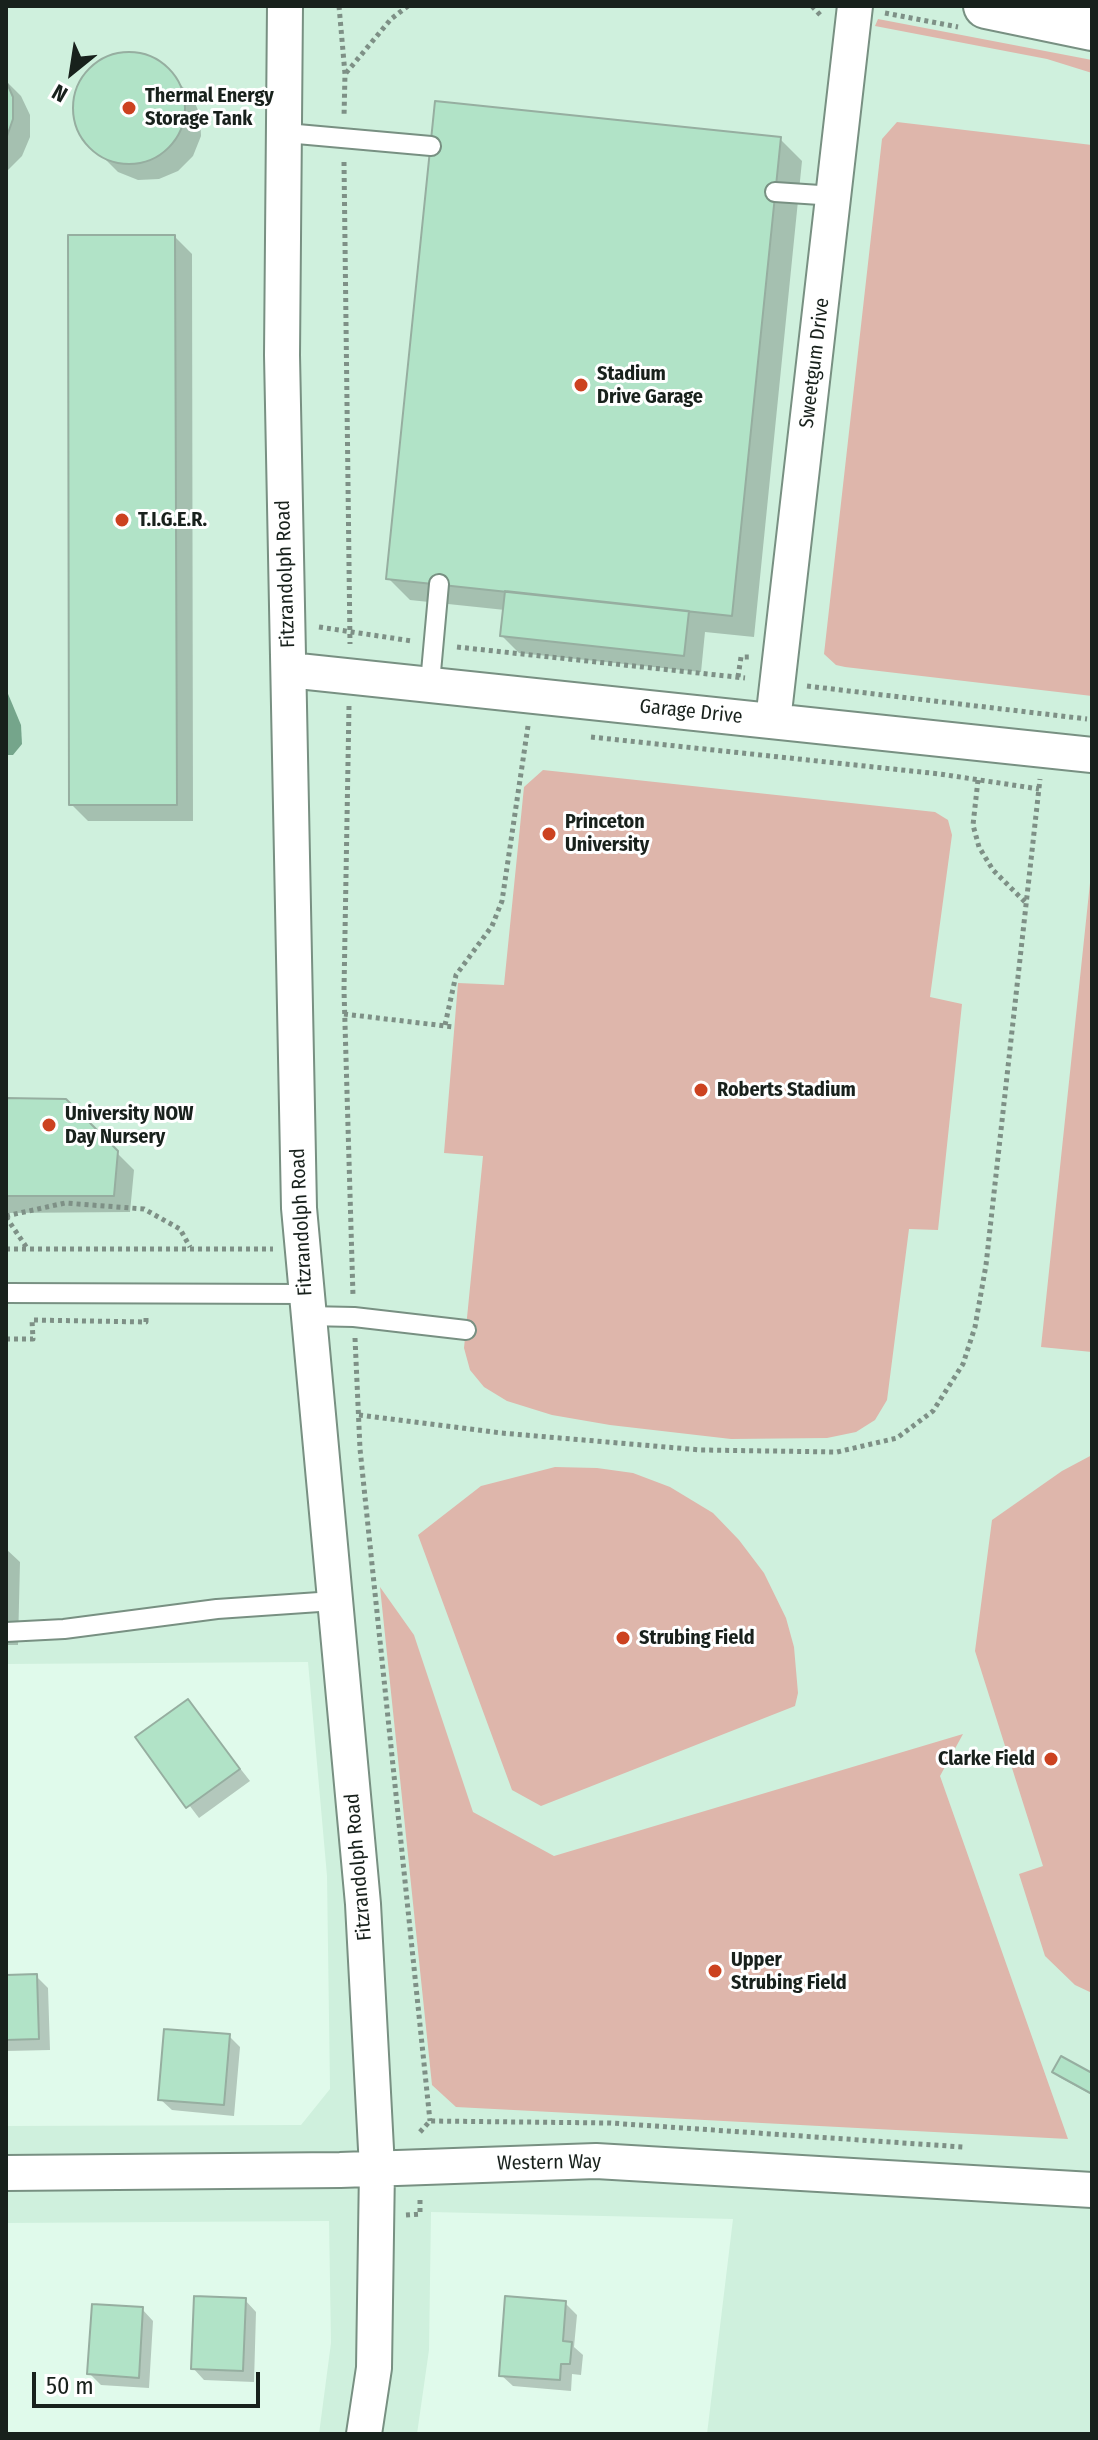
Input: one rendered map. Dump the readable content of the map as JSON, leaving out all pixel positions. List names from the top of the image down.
{
  "streets": {
    "street": [
      "Sweetgum Drive",
      "Fitzrandolph Road",
      "Garage Drive",
      "Western Way"
    ]
  },
  "crossings": [
    ["Sweetgum Drive", "Garage Drive"],
    ["Fitzrandolph Road", "Garage Drive"],
    ["Fitzrandolph Road", "Western Way"]
  ],
  "places": [
    "Thermal Energy Storage Tank",
    "Stadium Drive Garage",
    "T.I.G.E.R.",
    "Princeton University",
    "Roberts Stadium",
    "University NOW Day Nursery",
    "Strubing Field",
    "Clarke Field",
    "Upper Strubing Field"
  ],
  "scale_bar": "50 m",
  "north": "bottom left"
}
